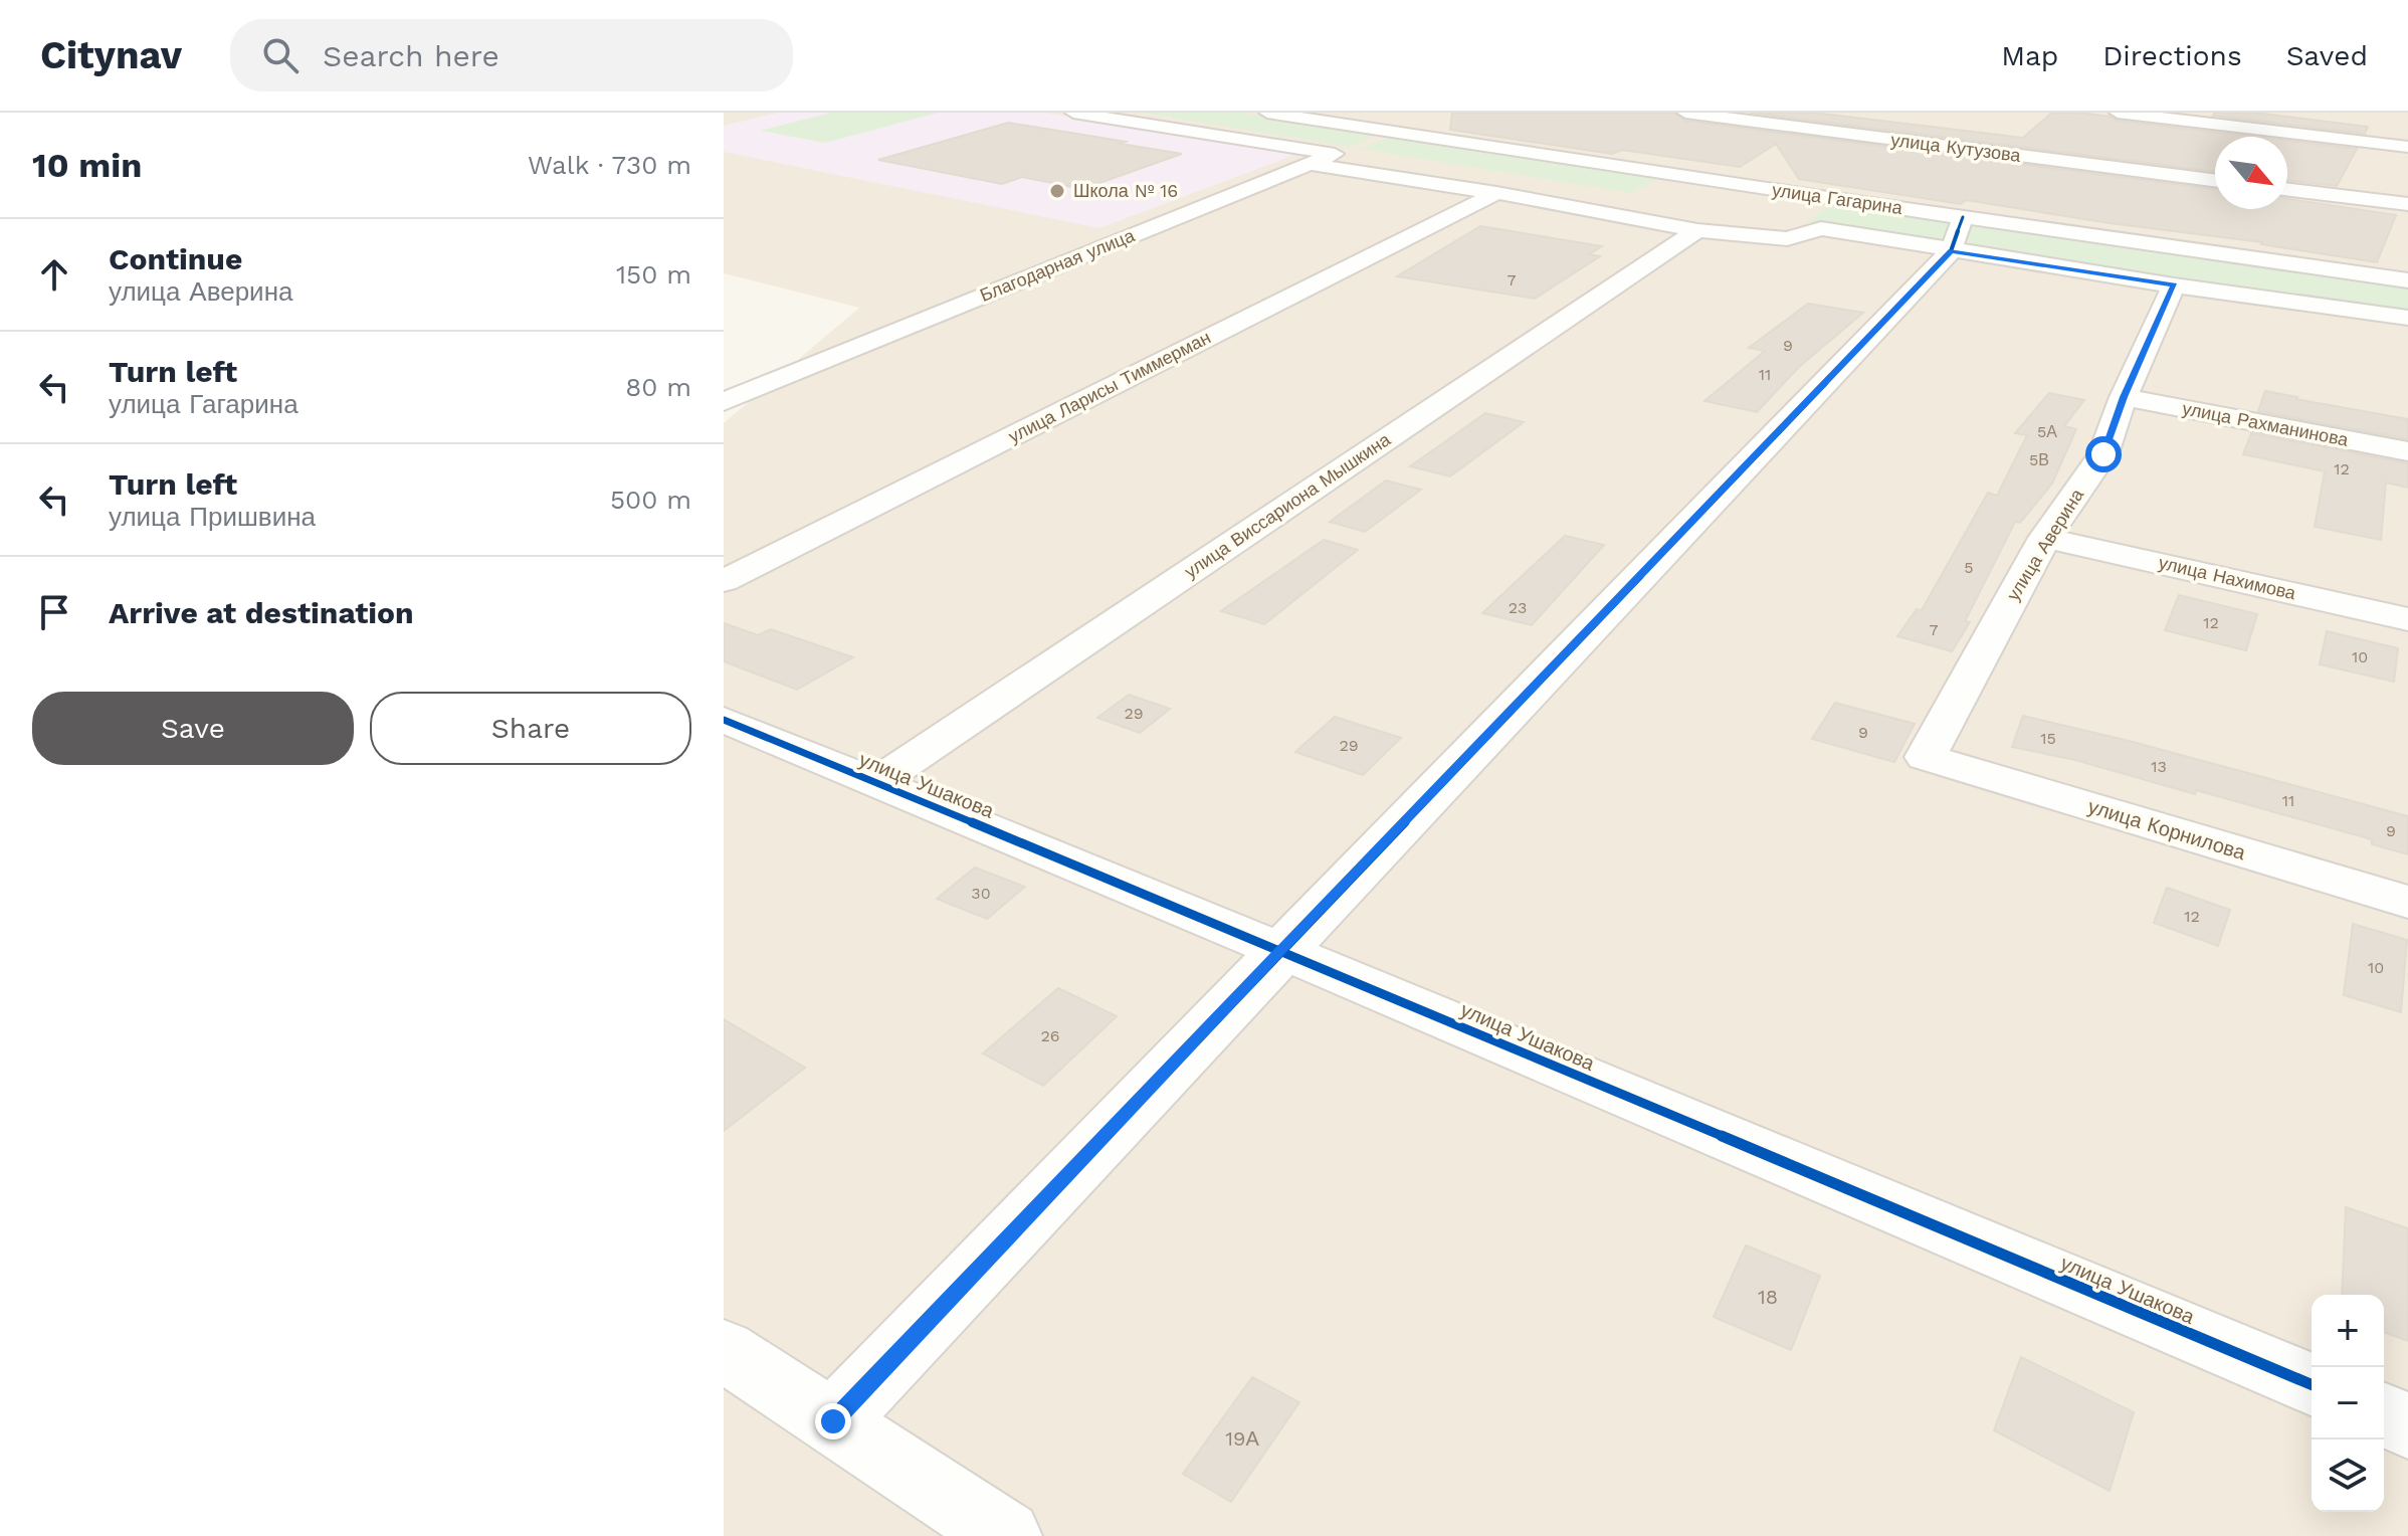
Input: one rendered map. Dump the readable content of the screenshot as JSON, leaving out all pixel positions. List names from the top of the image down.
{
  "streets": {
    "street": [
      "улица Кутузова",
      "улица Гагарина",
      "Благодарная улица",
      "улица Ларисы Тиммерман",
      "улица Рахманинова",
      "улица Виссариона Мышкина",
      "улица Аверина",
      "улица Нахимова",
      "улица Ушакова",
      "улица Корнилова"
    ]
  },
  "crossings": [
    ["улица Гагарина", "Благодарная улица"],
    ["улица Гагарина", "улица Аверина"],
    ["улица Рахманинова", "улица Аверина"],
    ["улица Виссариона Мышкина", "улица Ушакова"],
    ["улица Аверина", "улица Нахимова"],
    ["улица Аверина", "улица Корнилова"]
  ],
  "places": ["Школа № 16"],
  "house_numbers": [
    "7",
    "9",
    "11",
    "5А",
    "5В",
    "12",
    "5",
    "23",
    "12",
    "7",
    "10",
    "29",
    "9",
    "15",
    "29",
    "13",
    "11",
    "9",
    "30",
    "12",
    "10",
    "26",
    "18",
    "19А"
  ],
  "north": "bottom right",
  "page": {
    "header": "Citynav",
    "search": "Search here",
    "nav": ["Map", "Directions", "Saved"],
    "heading": ["10 min", "Walk · 730 m"],
    "list": [
      ["Continue", "улица Аверина", "150 m"],
      ["Turn left", "улица Гагарина", "80 m"],
      ["Turn left", "улица Пришвина", "500 m"],
      "Arrive at destination"
    ],
    "buttons": ["Save", "Share"],
    "map_buttons": ["+", "−"]
  }
}
